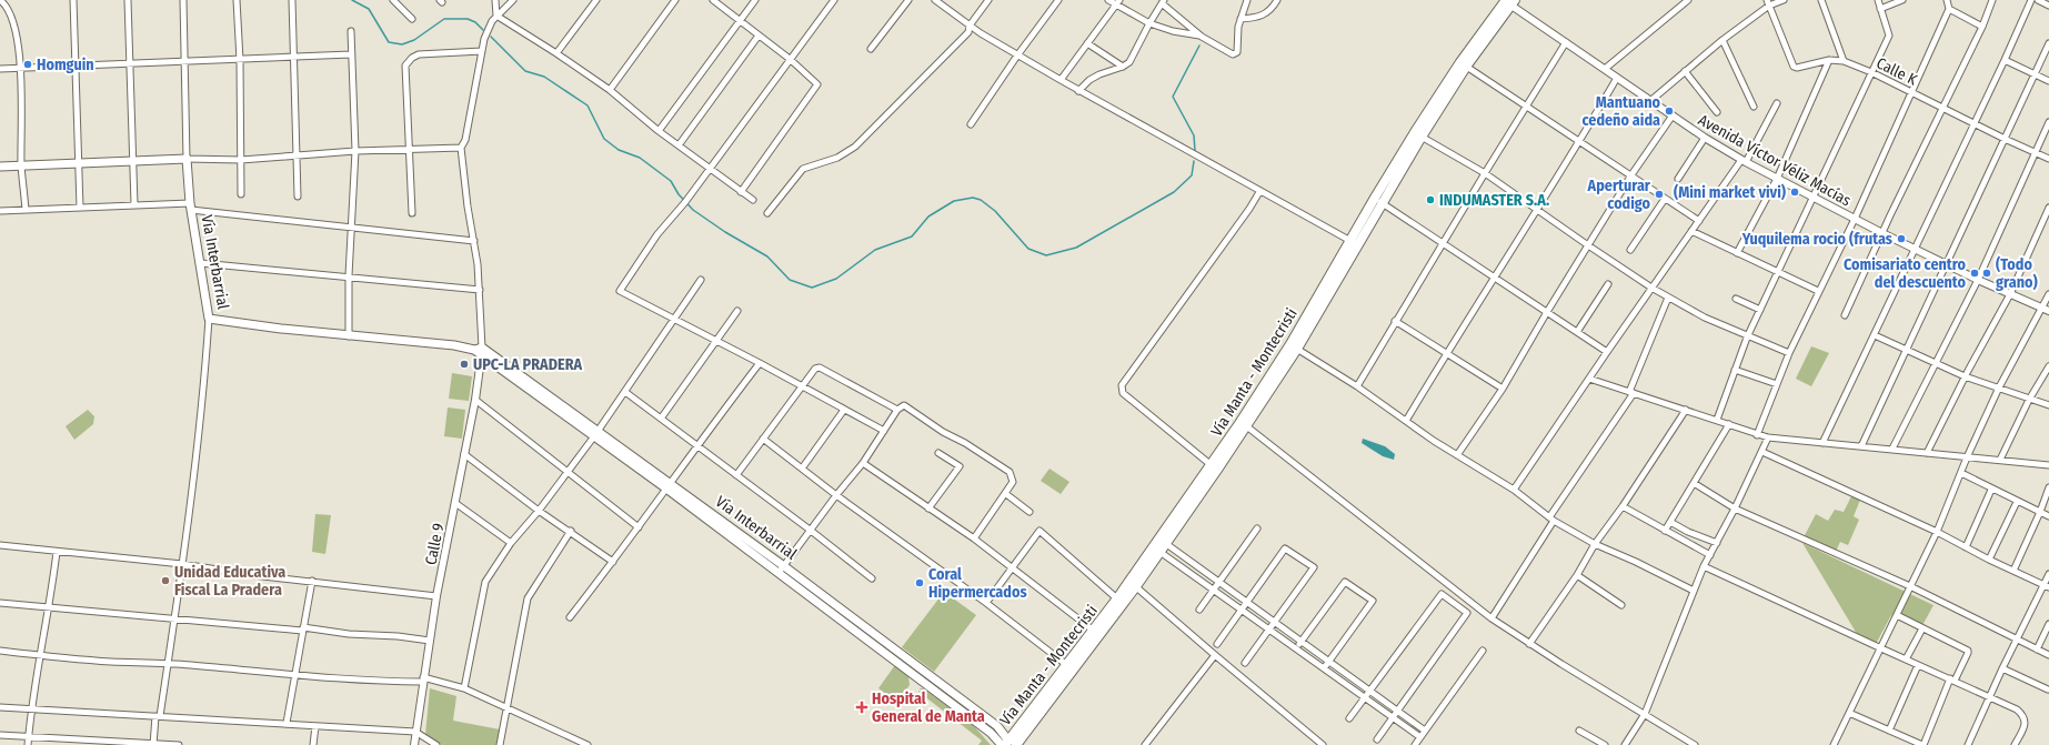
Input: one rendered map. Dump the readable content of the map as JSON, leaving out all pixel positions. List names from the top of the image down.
{
  "streets": {
    "main road": ["Vía Interbarrial", "Vía Manta - Montecristi"],
    "street": ["Calle K", "Avenida Víctor Véliz Macías", "Calle 9"]
  },
  "crossings": [
    ["Avenida Víctor Véliz Macías", "Vía Manta - Montecristi"],
    ["Vía Interbarrial", "Vía Manta - Montecristi"],
    ["Vía Interbarrial", "Calle 9"]
  ],
  "places": {
    "other": [
      "Homguin",
      "Mantuano cedeño aida",
      "(Mini market vivi)",
      "Aperturar codigo",
      "INDUMASTER S.A.",
      "Yuquilema rocio (frutas",
      "Comisariato centro del descuento",
      "(Todo grano)",
      "UPC-LA PRADERA",
      "Unidad Educativa Fiscal La Pradera",
      "Coral Hipermercados"
    ],
    "health": ["Hospital General de Manta"]
  }
}
